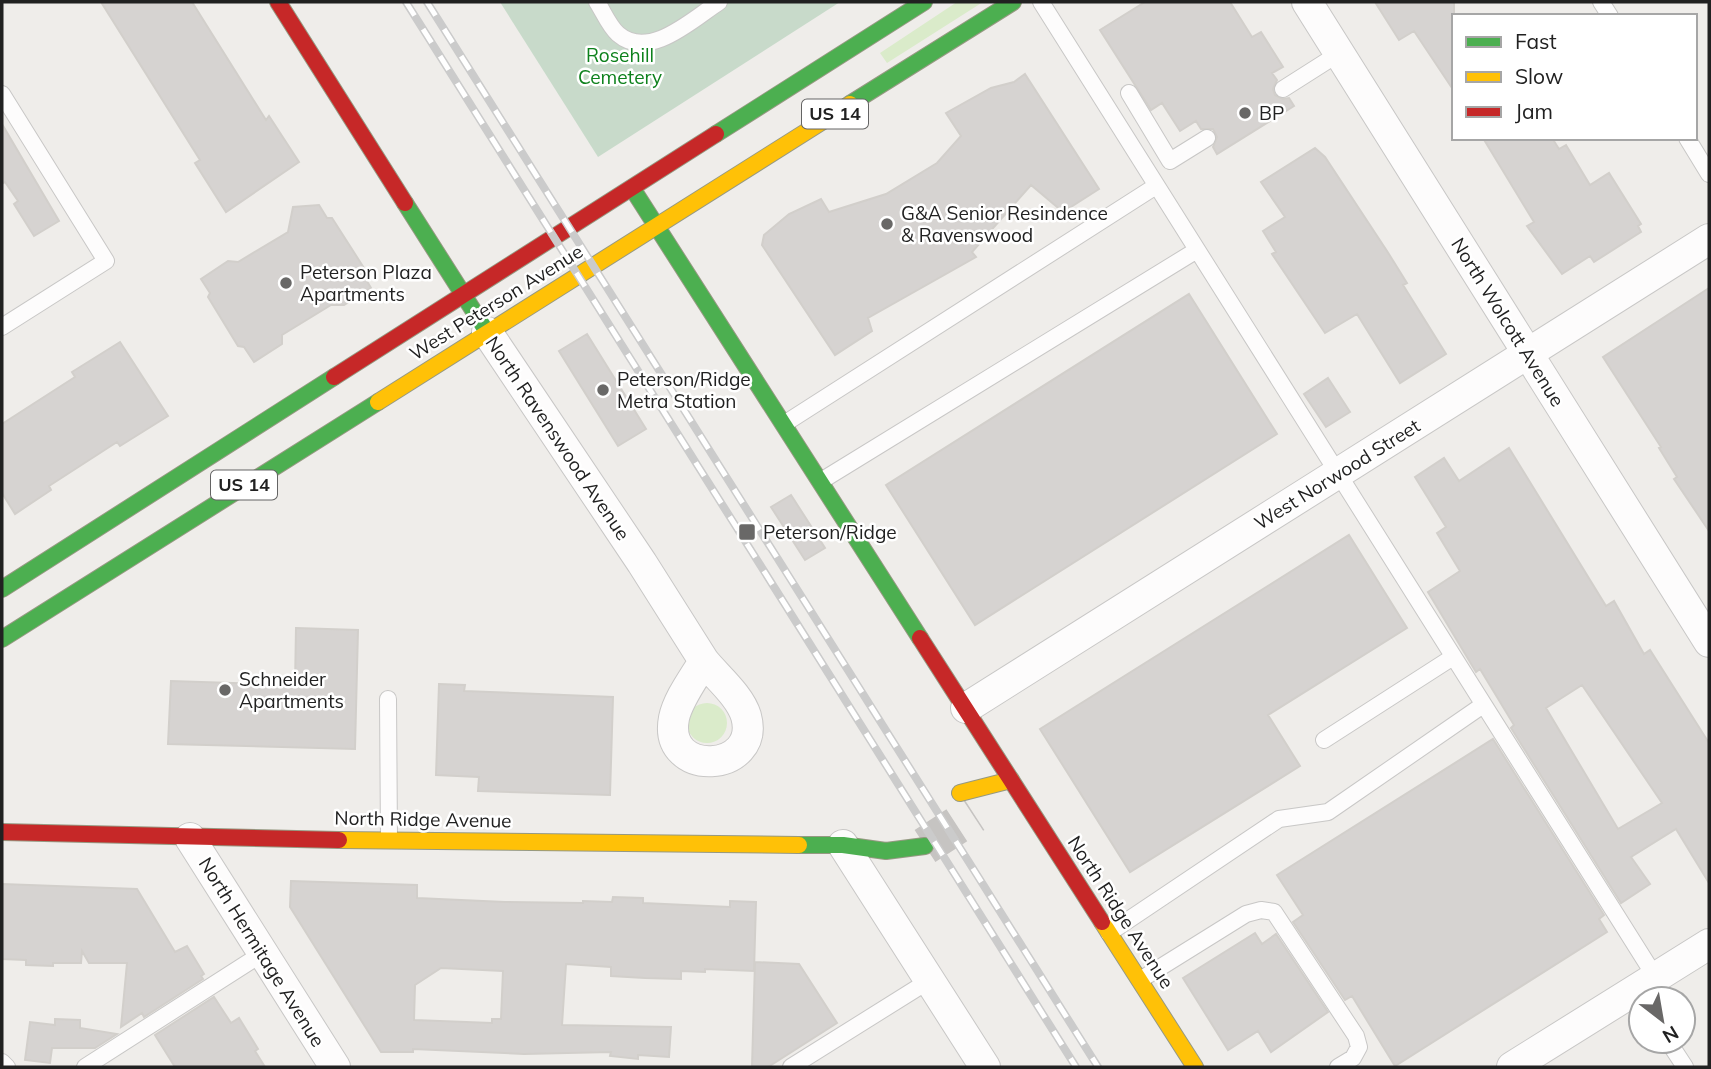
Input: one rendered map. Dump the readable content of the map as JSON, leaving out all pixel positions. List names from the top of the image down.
{
  "streets": {
    "main road": [
      "US 14",
      "West Peterson Avenue",
      "North Ravenswood Avenue",
      "North Ridge Avenue"
    ],
    "street": ["North Wolcott Avenue", "West Norwood Street", "North Hermitage Avenue"]
  },
  "crossings": [
    ["West Peterson Avenue", "North Ravenswood Avenue"],
    ["North Wolcott Avenue", "West Norwood Street"],
    ["North Ridge Avenue", "North Hermitage Avenue"]
  ],
  "parks": ["Rosehill Cemetery"],
  "places": {
    "other": [
      "BP",
      "G&A Senior Resindence & Ravenswood",
      "Peterson Plaza Apartments",
      "Peterson/Ridge Metra Station",
      "Schneider Apartments"
    ],
    "transit": ["Peterson/Ridge"]
  },
  "legend": ["Fast", "Slow", "Jam"],
  "north": "bottom right"
}
